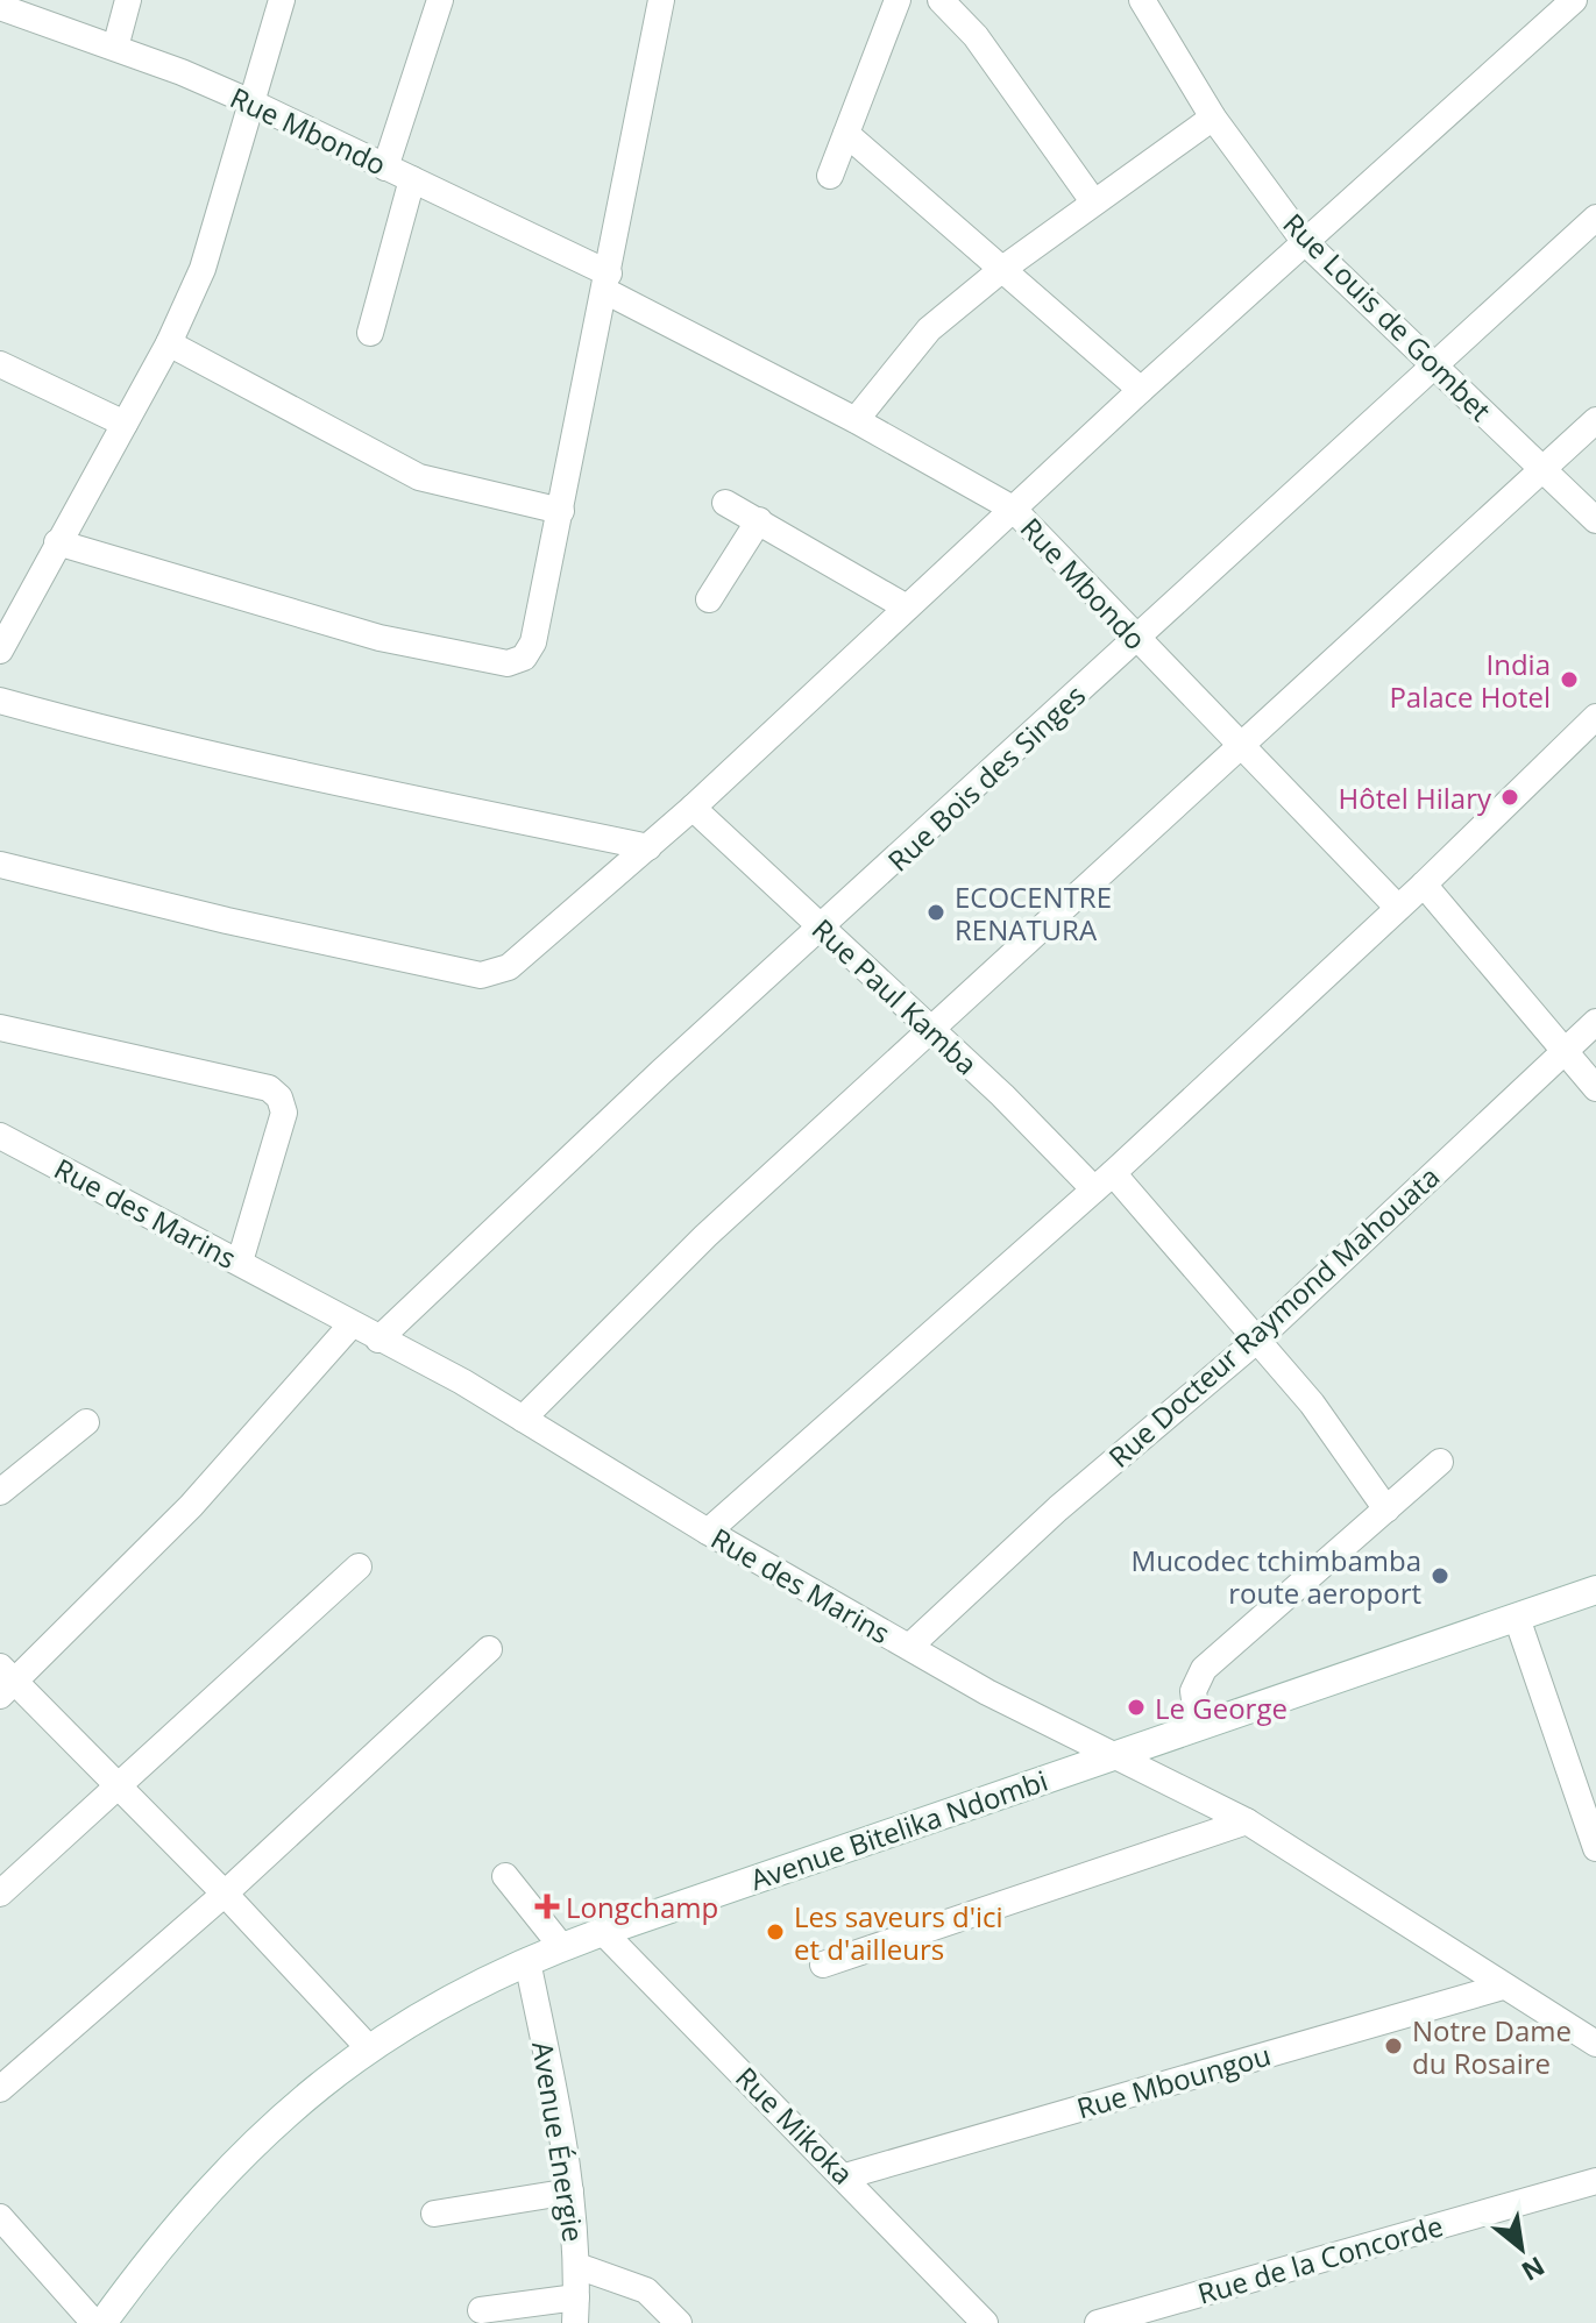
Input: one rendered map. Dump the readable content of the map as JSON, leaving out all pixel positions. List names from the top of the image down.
{
  "streets": {
    "street": [
      "Rue Mbondo",
      "Rue Louis de Gombet",
      "Rue Bois des Singes",
      "Rue Paul Kamba",
      "Rue des Marins",
      "Rue Docteur Raymond Mahouata",
      "Avenue Bitelika Ndombi",
      "Rue Mboungou",
      "Rue Mikoka",
      "Avenue Énergie",
      "Rue de la Concorde"
    ]
  },
  "crossings": [
    ["Rue Mbondo", "Rue Bois des Singes"],
    ["Rue Louis de Gombet", "Rue Bois des Singes"],
    ["Rue Bois des Singes", "Rue Paul Kamba"],
    ["Rue Bois des Singes", "Rue des Marins"],
    ["Rue Paul Kamba", "Rue Docteur Raymond Mahouata"],
    ["Rue des Marins", "Rue Docteur Raymond Mahouata"],
    ["Rue des Marins", "Avenue Bitelika Ndombi"],
    ["Rue des Marins", "Rue Mboungou"],
    ["Avenue Bitelika Ndombi", "Rue Mikoka"],
    ["Avenue Bitelika Ndombi", "Avenue Énergie"],
    ["Rue Mboungou", "Rue Mikoka"]
  ],
  "places": {
    "other": [
      "India Palace Hotel",
      "Hôtel Hilary",
      "ECOCENTRE RENATURA",
      "Mucodec tchimbamba route aeroport",
      "Le George",
      "Les saveurs d'ici et d'ailleurs",
      "Notre Dame du Rosaire"
    ],
    "health": ["Longchamp"]
  },
  "north": "bottom right"
}
